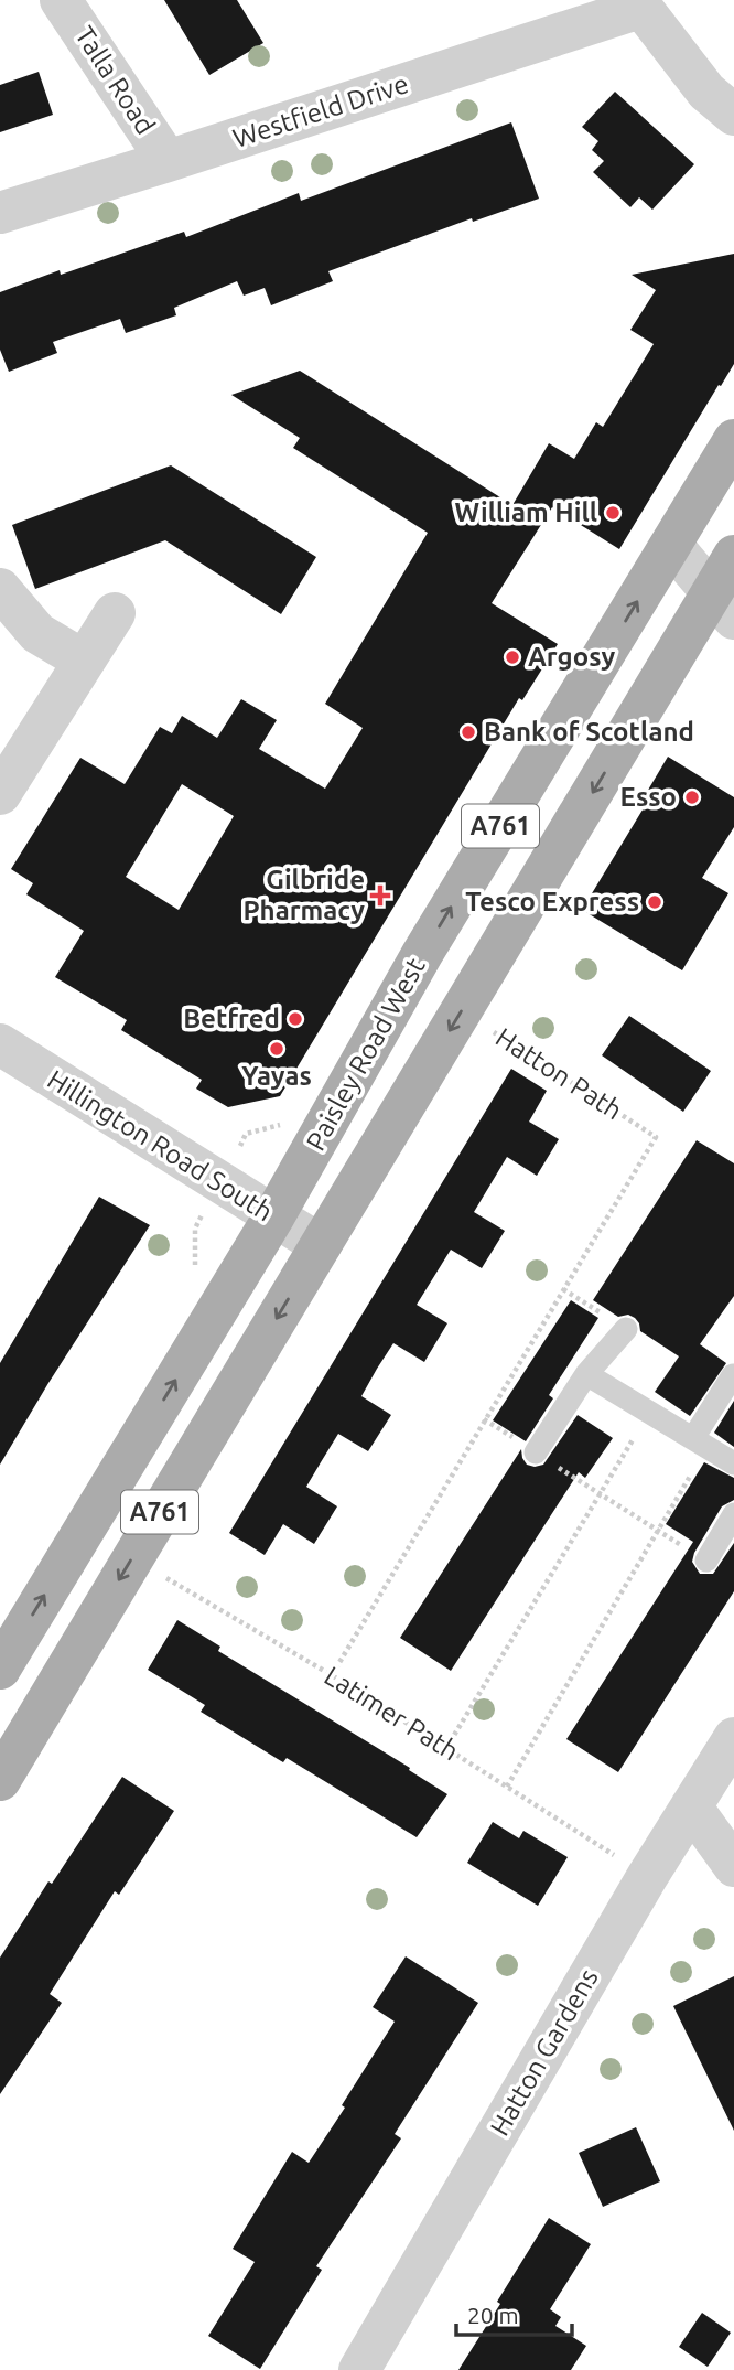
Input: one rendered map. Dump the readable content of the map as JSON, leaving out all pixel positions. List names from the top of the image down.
{
  "streets": {
    "main road": ["A761", "Paisley Road West"],
    "street": [
      "Talla Road",
      "Westfield Drive",
      "Hillington Road South",
      "Hatton Gardens"
    ],
    "path": ["Hatton Path", "Latimer Path"]
  },
  "crossings": [
    ["Talla Road", "Westfield Drive"],
    ["Paisley Road West", "Hatton Path"],
    ["Paisley Road West", "Hillington Road South"],
    ["Paisley Road West", "Latimer Path"],
    ["Latimer Path", "Hatton Gardens"]
  ],
  "places": {
    "other": [
      "William Hill",
      "Argosy",
      "Bank of Scotland",
      "Esso",
      "Tesco Express",
      "Betfred",
      "Yayas"
    ],
    "health": ["Gilbride Pharmacy"]
  },
  "scale_bar": "20 m"
}
